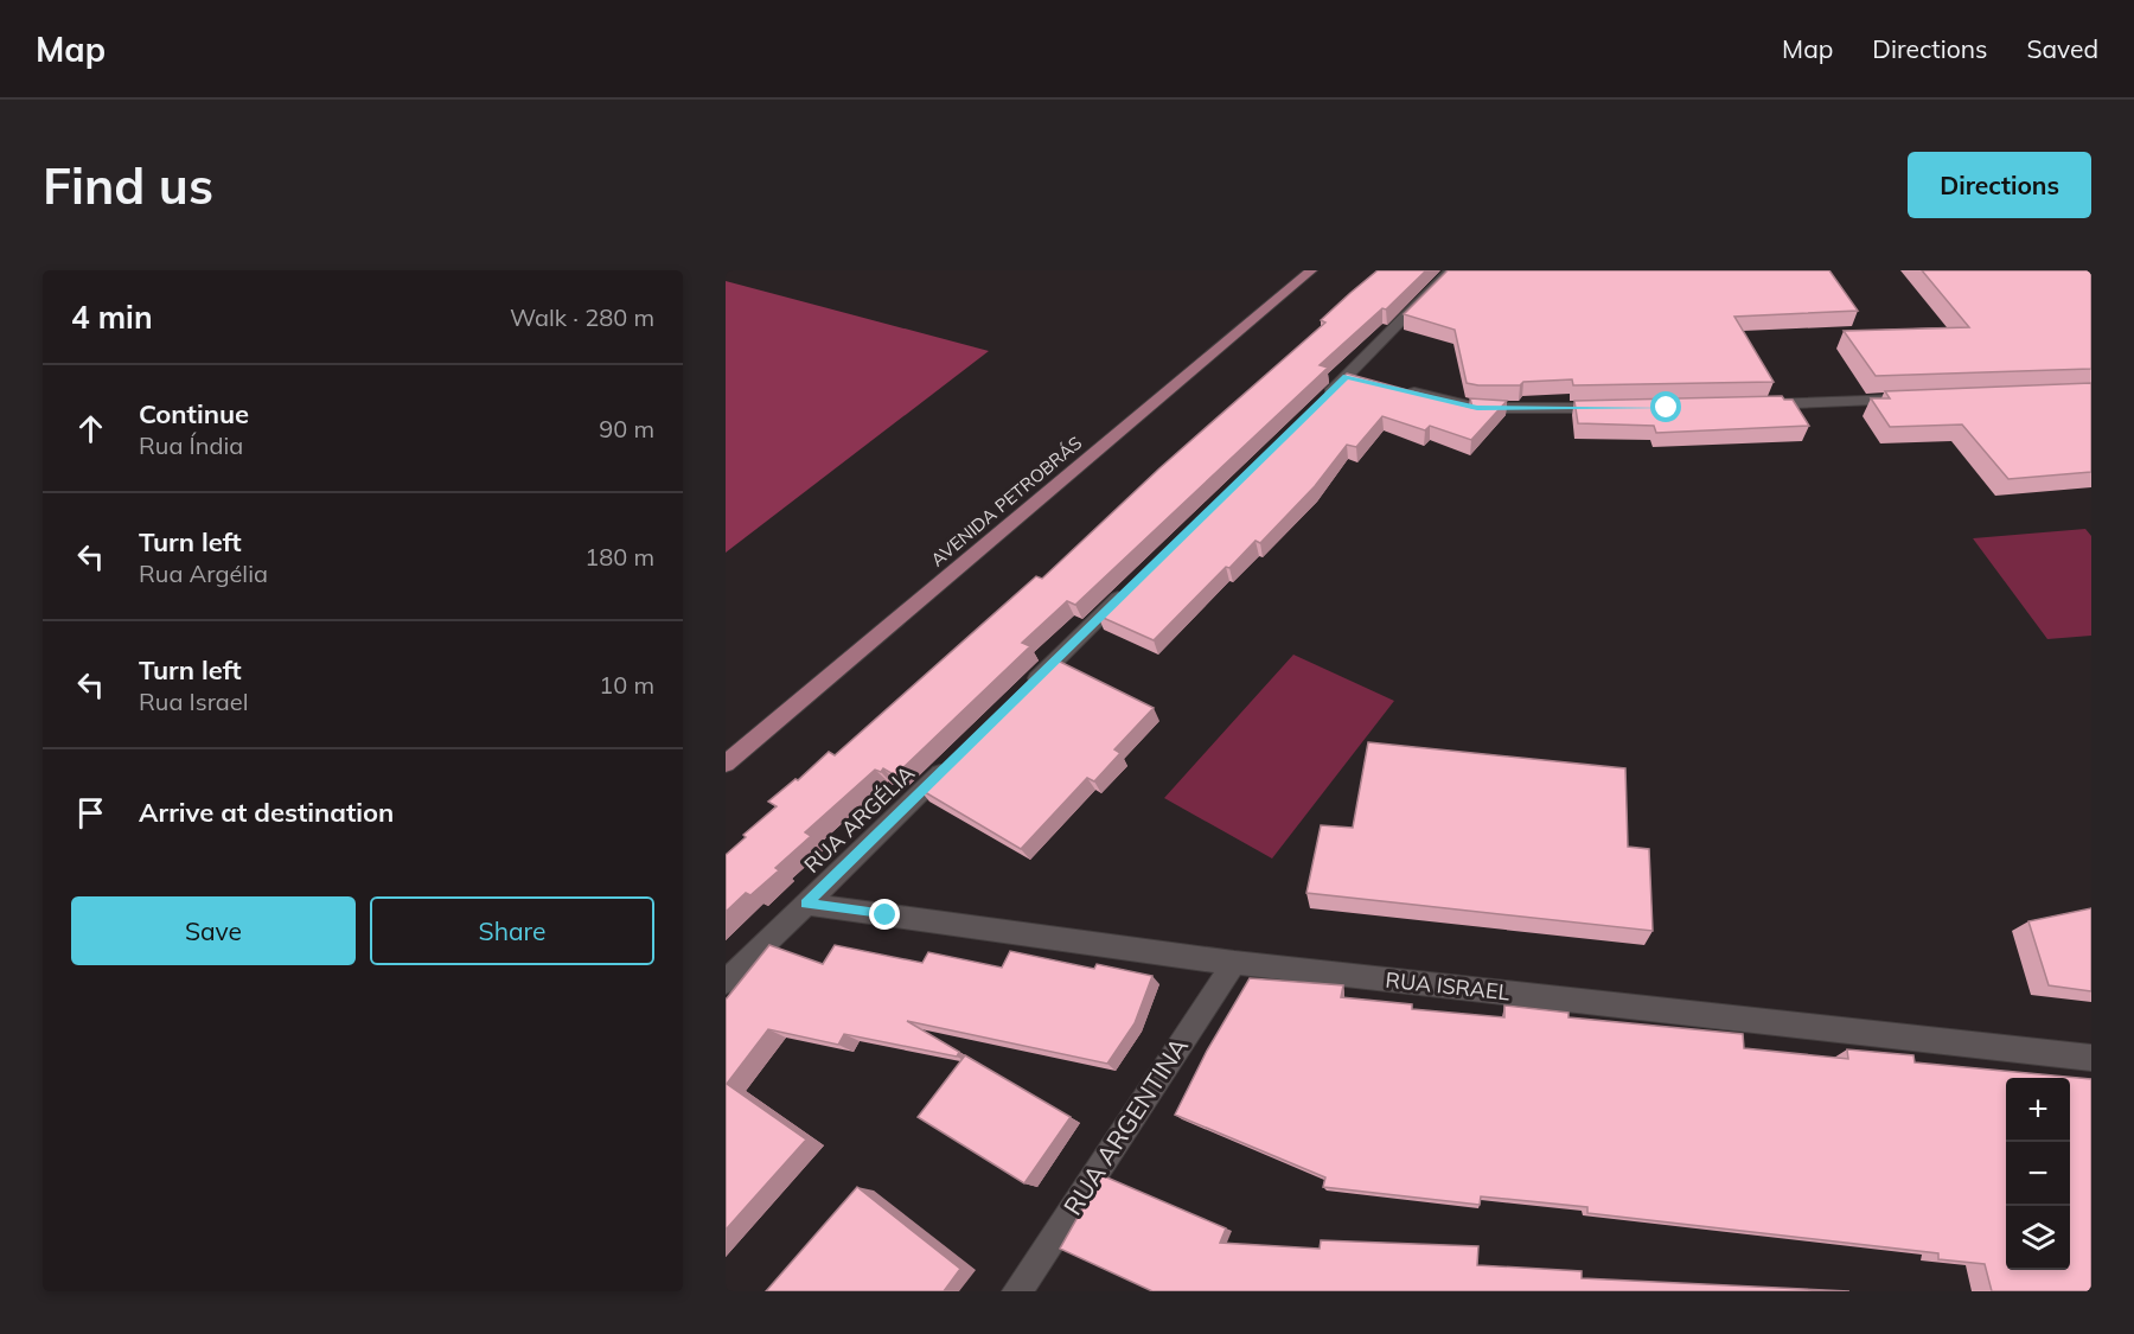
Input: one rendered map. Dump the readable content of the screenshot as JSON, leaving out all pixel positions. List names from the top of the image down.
{
  "streets": {
    "main road": ["AVENIDA PETROBRÁS"],
    "street": ["RUA ARGÉLIA", "RUA ISRAEL", "RUA ARGENTINA"]
  },
  "crossings": [
    ["RUA ARGÉLIA", "RUA ISRAEL"],
    ["RUA ISRAEL", "RUA ARGENTINA"]
  ],
  "page": {
    "header": "Map",
    "nav": ["Map", "Directions", "Saved"],
    "buttons": [
      "Directions",
      ["Save", "Share"]
    ],
    "title": "Find us",
    "heading": ["4 min", "Walk · 280 m"],
    "list": [
      ["Continue", "Rua Índia", "90 m"],
      ["Turn left", "Rua Argélia", "180 m"],
      ["Turn left", "Rua Israel", "10 m"],
      "Arrive at destination"
    ],
    "map_buttons": ["+", "−"]
  }
}
